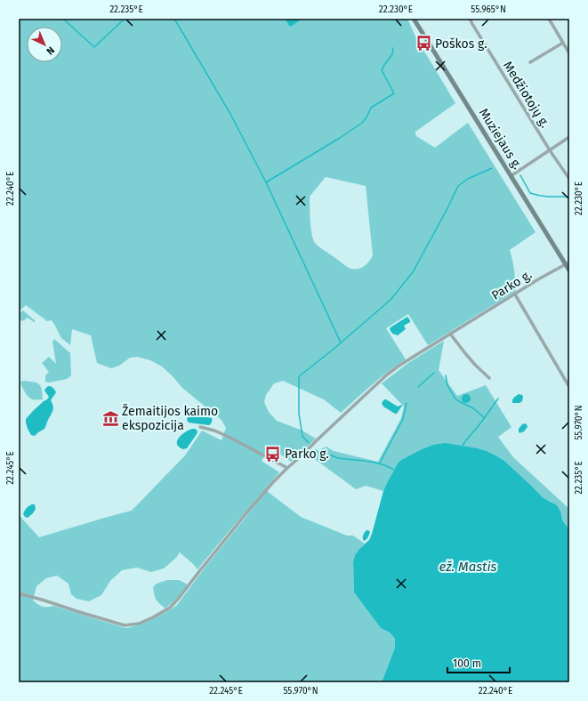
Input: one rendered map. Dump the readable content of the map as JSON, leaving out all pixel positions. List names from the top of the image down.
{
  "streets": {
    "main road": ["Muziejaus g."],
    "street": ["Medžiotojų g.", "Parko g."]
  },
  "crossings": [
    ["Muziejaus g.", "Parko g."]
  ],
  "water": ["ež. Mastis"],
  "places": {
    "bus stop": ["Poškos g.", "Parko g."],
    "museum": ["Žemaitijos kaimo ekspozicija"]
  },
  "scale_bar": "100 m",
  "north": "bottom right",
  "coordinates": [
    "22.235°E",
    "22.230°E",
    "55.965°N",
    "22.240°E",
    "55.970°N",
    "22.245°E"
  ]
}
